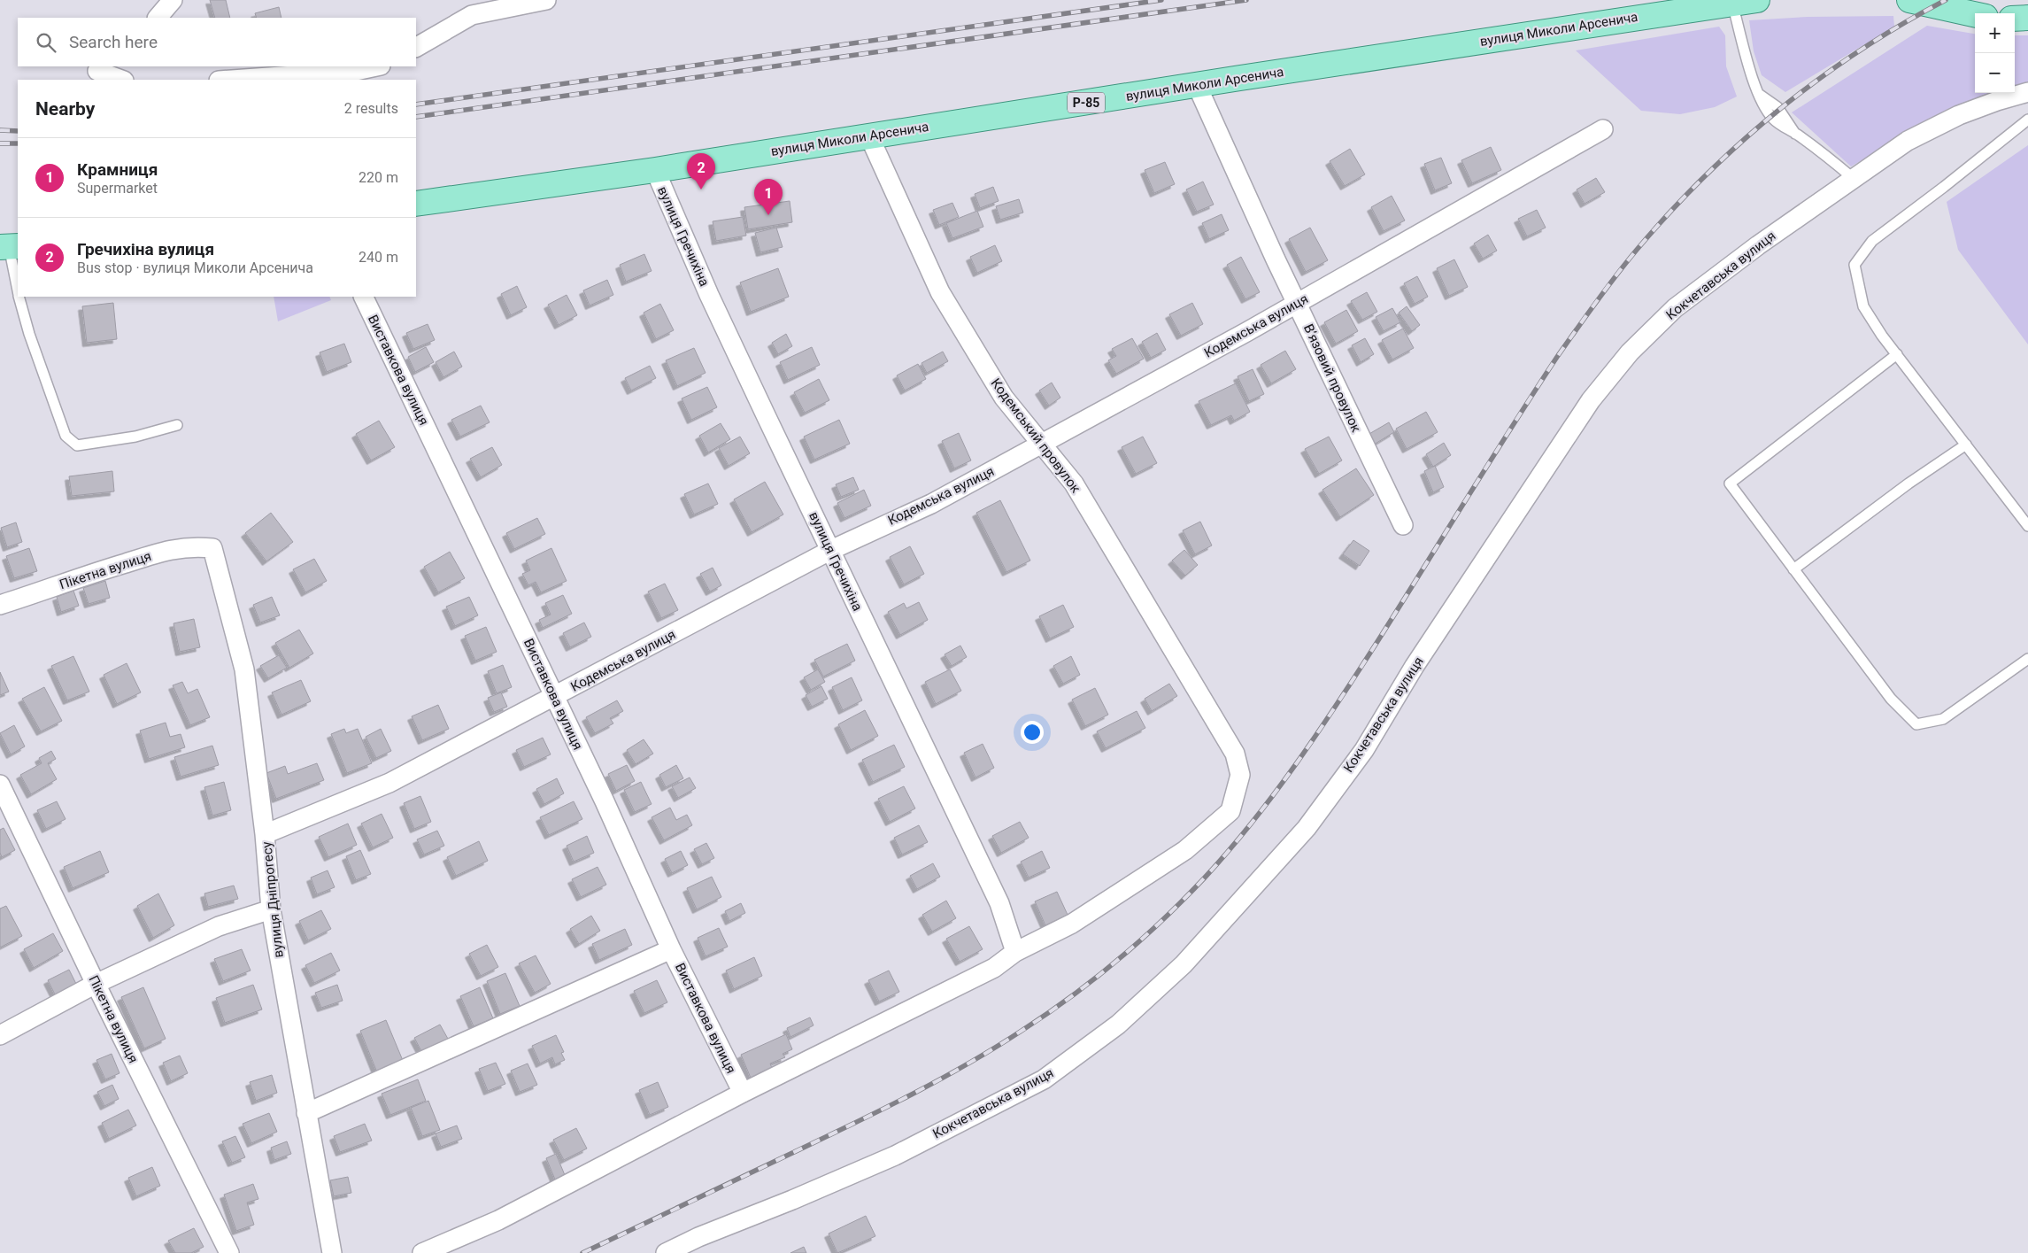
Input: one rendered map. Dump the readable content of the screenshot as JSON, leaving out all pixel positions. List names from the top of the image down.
{
  "streets": {
    "main road": ["вулиця Миколи Арсенича", "Р-85"],
    "street": [
      "вулиця Гречихіна",
      "Кокчетавська вулиця",
      "Кодемська вулиця",
      "Виставкова вулиця",
      "Вʼязовий провулок",
      "Кодемський провулок",
      "Пікетна вулиця",
      "вулиця Дніпрогесу"
    ]
  },
  "crossings": [
    ["вулиця Миколи Арсенича", "вулиця Гречихіна"],
    ["вулиця Миколи Арсенича", "Вʼязовий провулок"],
    ["вулиця Миколи Арсенича", "Кодемський провулок"],
    ["вулиця Гречихіна", "Кодемська вулиця"],
    ["вулиця Гречихіна", "Кодемський провулок"],
    ["Кодемська вулиця", "Виставкова вулиця"],
    ["Кодемська вулиця", "Вʼязовий провулок"],
    ["Кодемська вулиця", "Кодемський провулок"],
    ["Кодемська вулиця", "вулиця Дніпрогесу"],
    ["Пікетна вулиця", "вулиця Дніпрогесу"]
  ],
  "page": {
    "map_buttons": ["+", "−"],
    "search": "Search here",
    "heading": ["Nearby", "2 results"],
    "list": [
      {
        "mark": "1",
        "name": "Крамниця",
        "note": "Supermarket",
        "value": "220 m"
      },
      {
        "mark": "2",
        "name": "Гречихіна вулиця",
        "note": "Bus stop · вулиця Миколи Арсенича",
        "value": "240 m"
      }
    ],
    "pins": ["2", "1"]
  }
}
